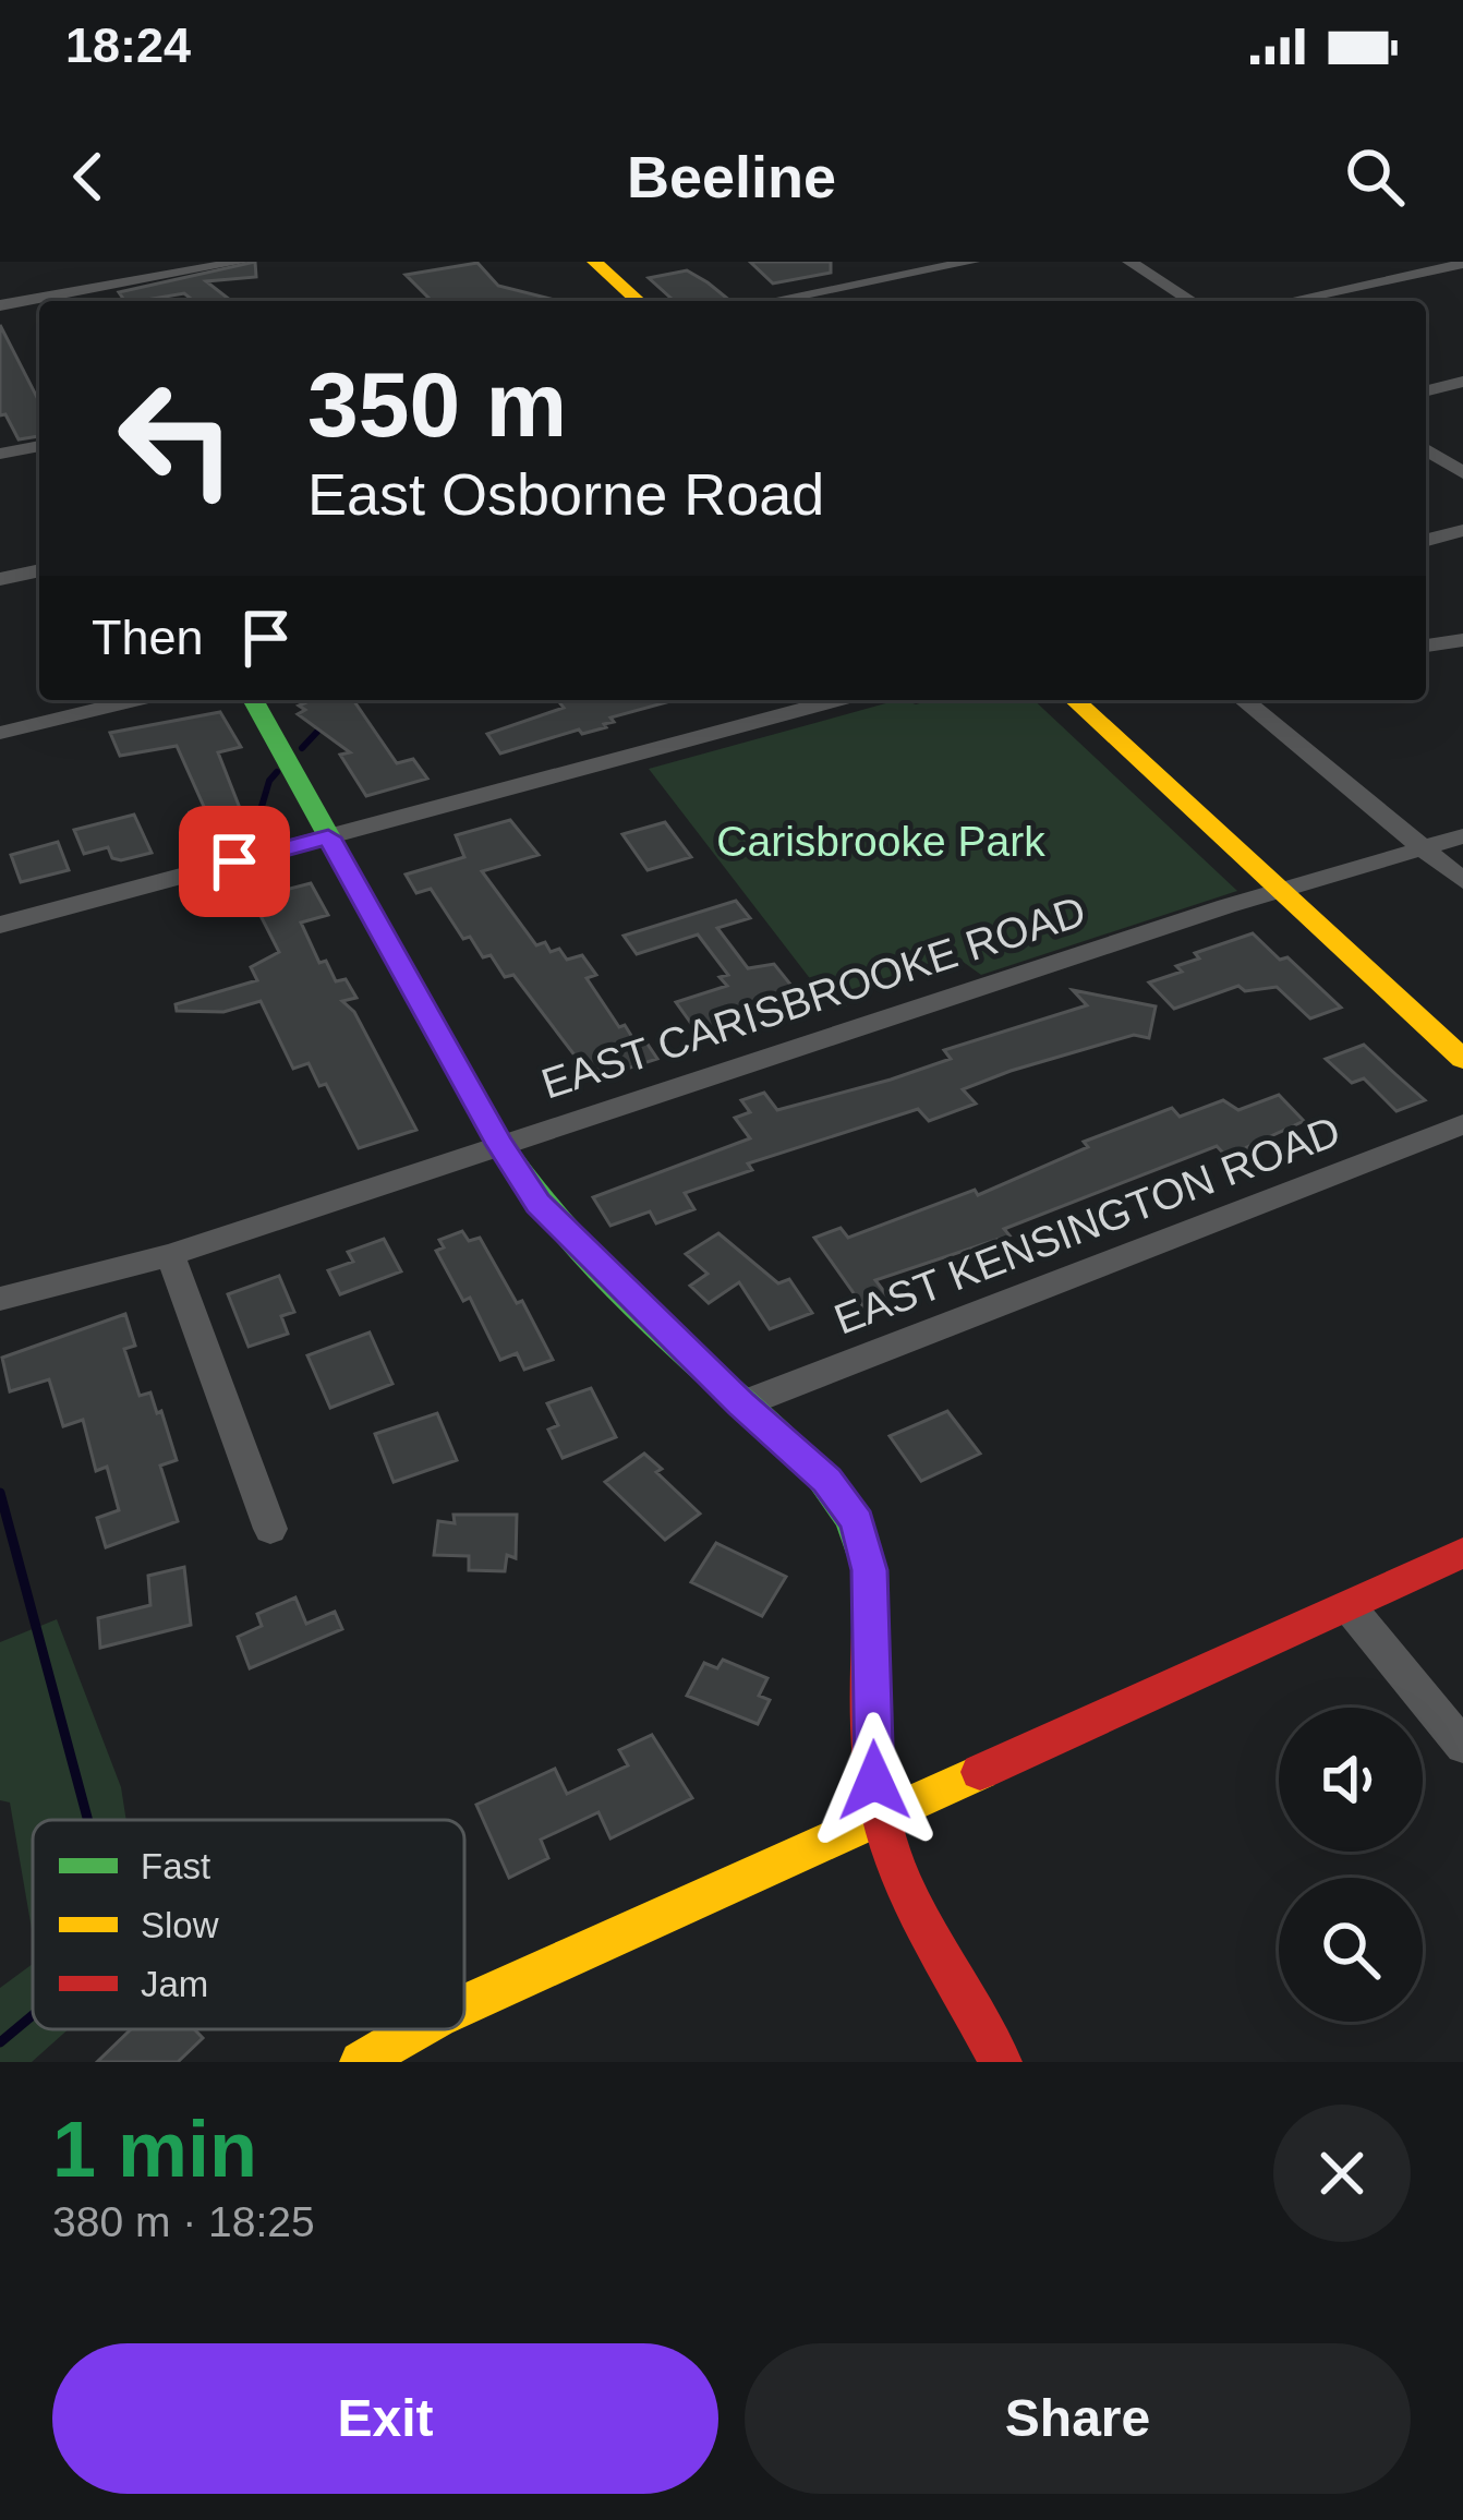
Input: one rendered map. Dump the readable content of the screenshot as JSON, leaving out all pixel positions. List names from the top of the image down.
{
  "streets": {
    "street": ["EAST CARISBROOKE ROAD", "EAST KENSINGTON ROAD"]
  },
  "parks": ["Carisbrooke Park"],
  "legend": ["Fast", "Slow", "Jam"],
  "page": {
    "status": "18:24",
    "header": "Beeline",
    "turn": ["350 m", "East Osborne Road"],
    "then": "Then",
    "heading": ["1 min", "380 m · 18:25"],
    "buttons": ["Exit", "Share"]
  }
}
